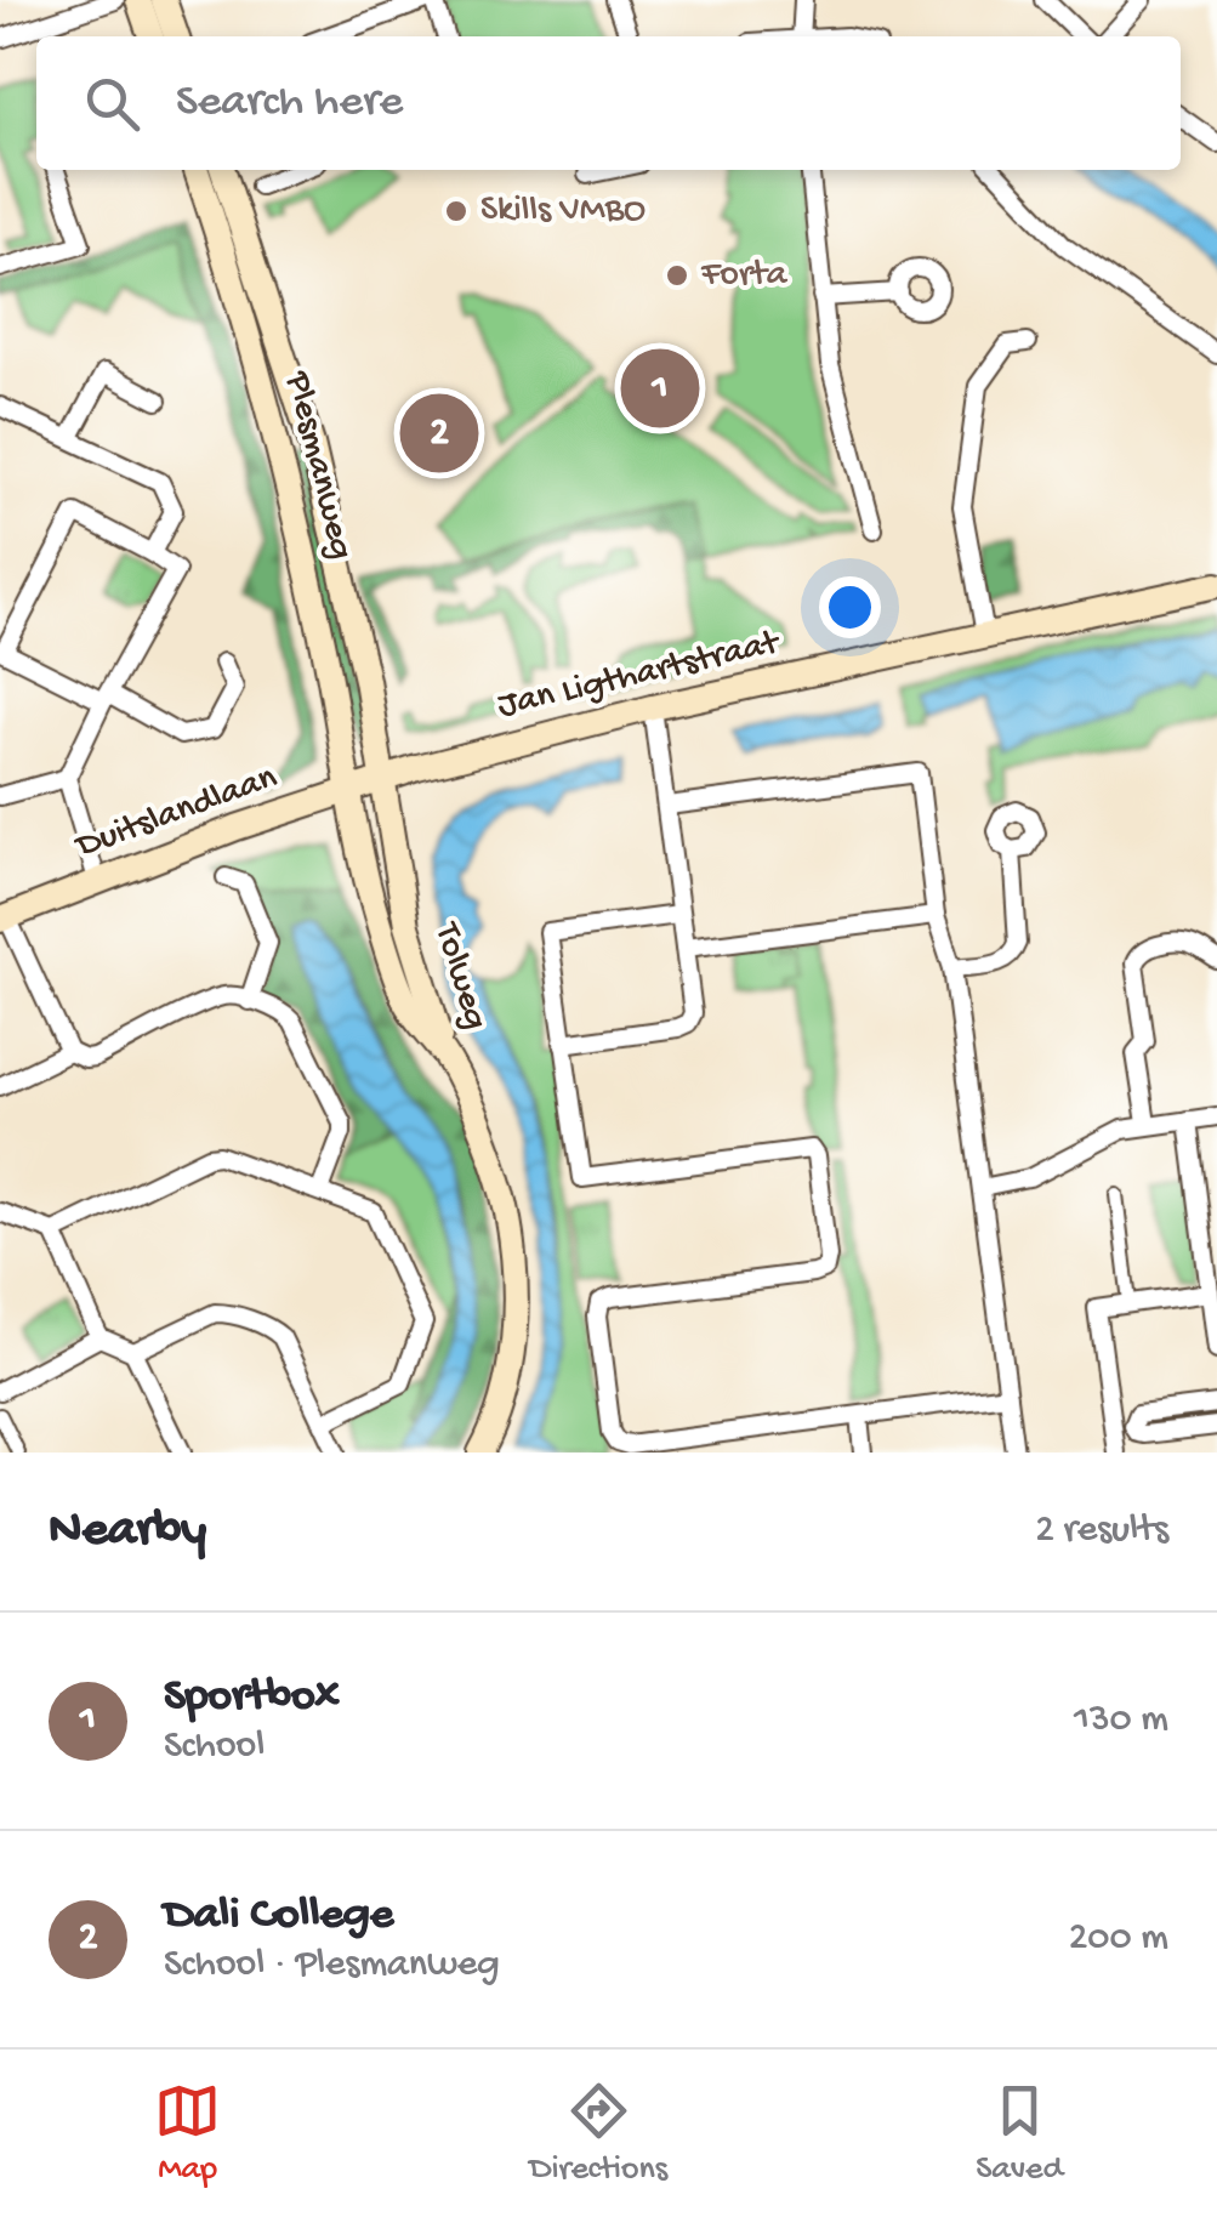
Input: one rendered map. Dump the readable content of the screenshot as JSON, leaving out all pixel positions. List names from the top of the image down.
{
  "streets": {
    "main road": [
      "Plesmanweg",
      "Jan Ligthartstraat",
      "Duitslandlaan",
      "Tolweg"
    ]
  },
  "crossings": [
    ["Plesmanweg", "Jan Ligthartstraat"],
    ["Plesmanweg", "Duitslandlaan"],
    ["Plesmanweg", "Tolweg"],
    ["Jan Ligthartstraat", "Duitslandlaan"],
    ["Jan Ligthartstraat", "Tolweg"],
    ["Duitslandlaan", "Tolweg"]
  ],
  "places": ["Skills VMBO", "Forta"],
  "page": {
    "search": "Search here",
    "pins": ["1", "2"],
    "heading": ["Nearby", "2 results"],
    "list": [
      {
        "mark": "1",
        "name": "Sportbox",
        "note": "School",
        "value": "130 m"
      },
      {
        "mark": "2",
        "name": "Dali College",
        "note": "School · Plesmanweg",
        "value": "200 m"
      }
    ],
    "nav": ["Map", "Directions", "Saved"]
  }
}
